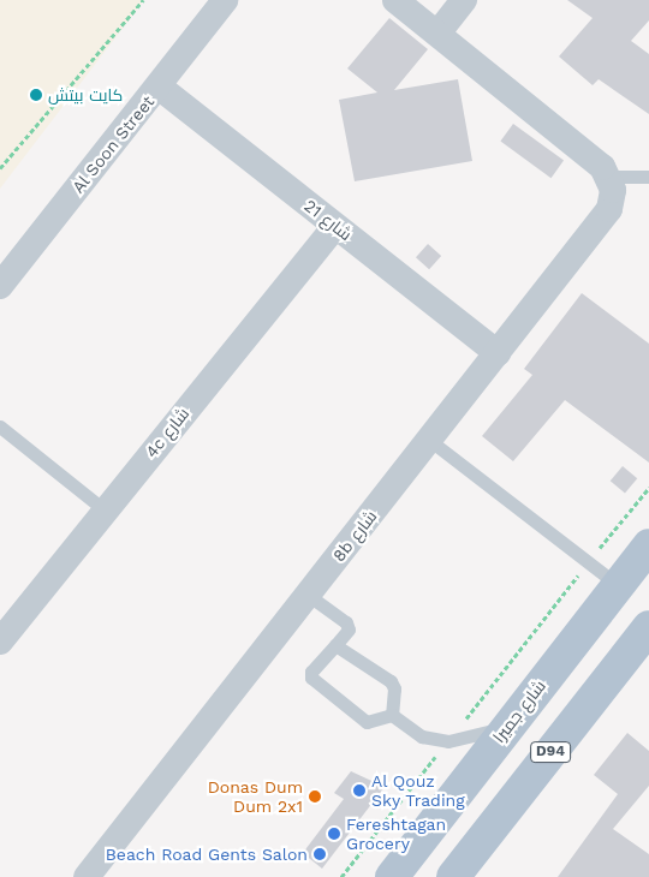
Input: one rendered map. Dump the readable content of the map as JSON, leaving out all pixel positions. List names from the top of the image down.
{
  "streets": {
    "main road": ["شارع جميرا", "D94"],
    "street": [
      "Al Soon Street",
      "شارع 21",
      "4c شارع",
      "8b شارع"
    ]
  },
  "crossings": [
    ["Al Soon Street", "شارع 21"],
    ["شارع 21", "4c شارع"],
    ["شارع 21", "8b شارع"]
  ],
  "places": [
    "كايت بيتش",
    "Al Qouz Sky Trading",
    "Donas Dum Dum 2x1",
    "Fereshtagan Grocery",
    "Beach Road Gents Salon"
  ]
}
